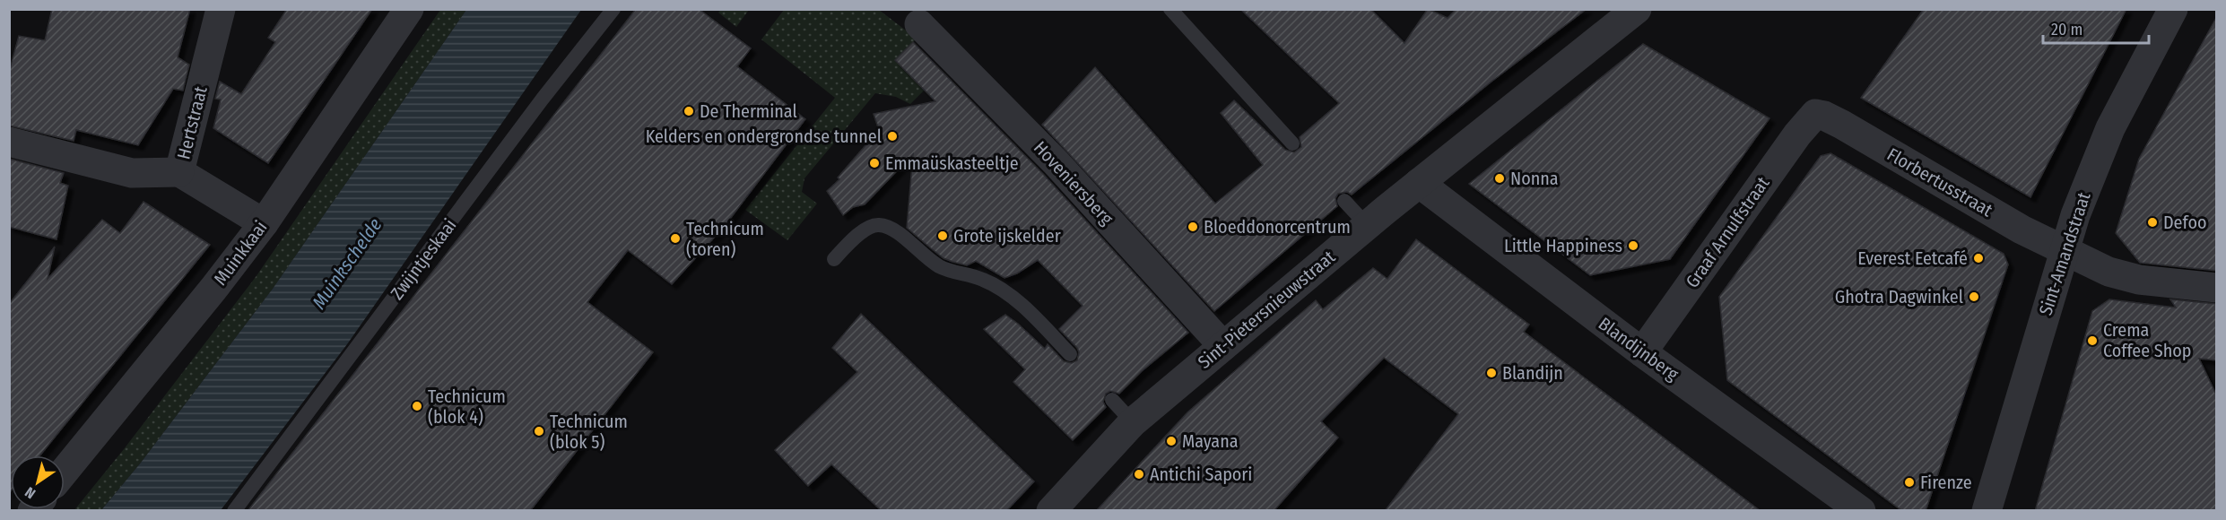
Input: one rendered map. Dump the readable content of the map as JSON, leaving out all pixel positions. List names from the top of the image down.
{
  "streets": {
    "street": [
      "Hertstraat",
      "Florbertusstraat",
      "Hoveniersberg",
      "Graaf Arnulfstraat",
      "Muinkkaai",
      "Sint-Amandstraat",
      "Sint-Pietersnieuwstraat",
      "Blandijnberg"
    ],
    "lane": ["Zwijntjeskaai"]
  },
  "crossings": [
    ["Hertstraat", "Muinkkaai"],
    ["Florbertusstraat", "Graaf Arnulfstraat"],
    ["Florbertusstraat", "Sint-Amandstraat"],
    ["Hoveniersberg", "Sint-Pietersnieuwstraat"],
    ["Graaf Arnulfstraat", "Blandijnberg"],
    ["Sint-Pietersnieuwstraat", "Blandijnberg"]
  ],
  "water": ["Muinkschelde"],
  "places": [
    "De Therminal",
    "Kelders en ondergrondse tunnel",
    "Emmaüskasteeltje",
    "Nonna",
    "Defoo",
    "Bloeddonorcentrum",
    "Grote ijskelder",
    "Technicum (toren)",
    "Little Happiness",
    "Everest Eetcafé",
    "Ghotra Dagwinkel",
    "Crema Coffee Shop",
    "Blandijn",
    "Technicum (blok 4)",
    "Technicum (blok 5)",
    "Mayana",
    "Antichi Sapori",
    "Firenze"
  ],
  "scale_bar": "20 m",
  "north": "bottom left"
}
